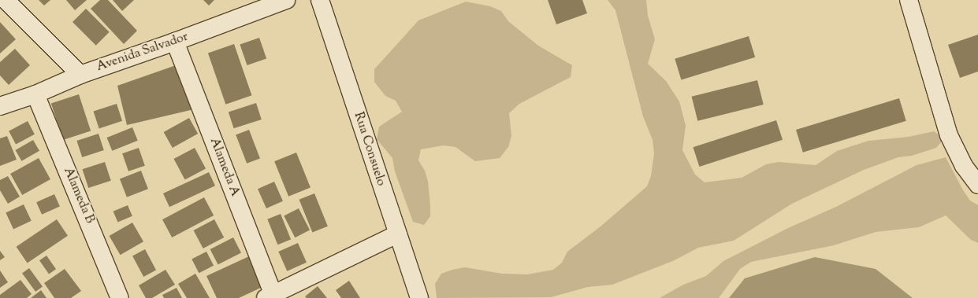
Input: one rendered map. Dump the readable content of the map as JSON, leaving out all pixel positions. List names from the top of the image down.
{
  "streets": {
    "street": [
      "Avenida Salvador",
      "Rua Consuelo",
      "Alameda A",
      "Alameda B"
    ]
  },
  "crossings": [
    ["Avenida Salvador", "Alameda A"],
    ["Avenida Salvador", "Alameda B"]
  ]
}
